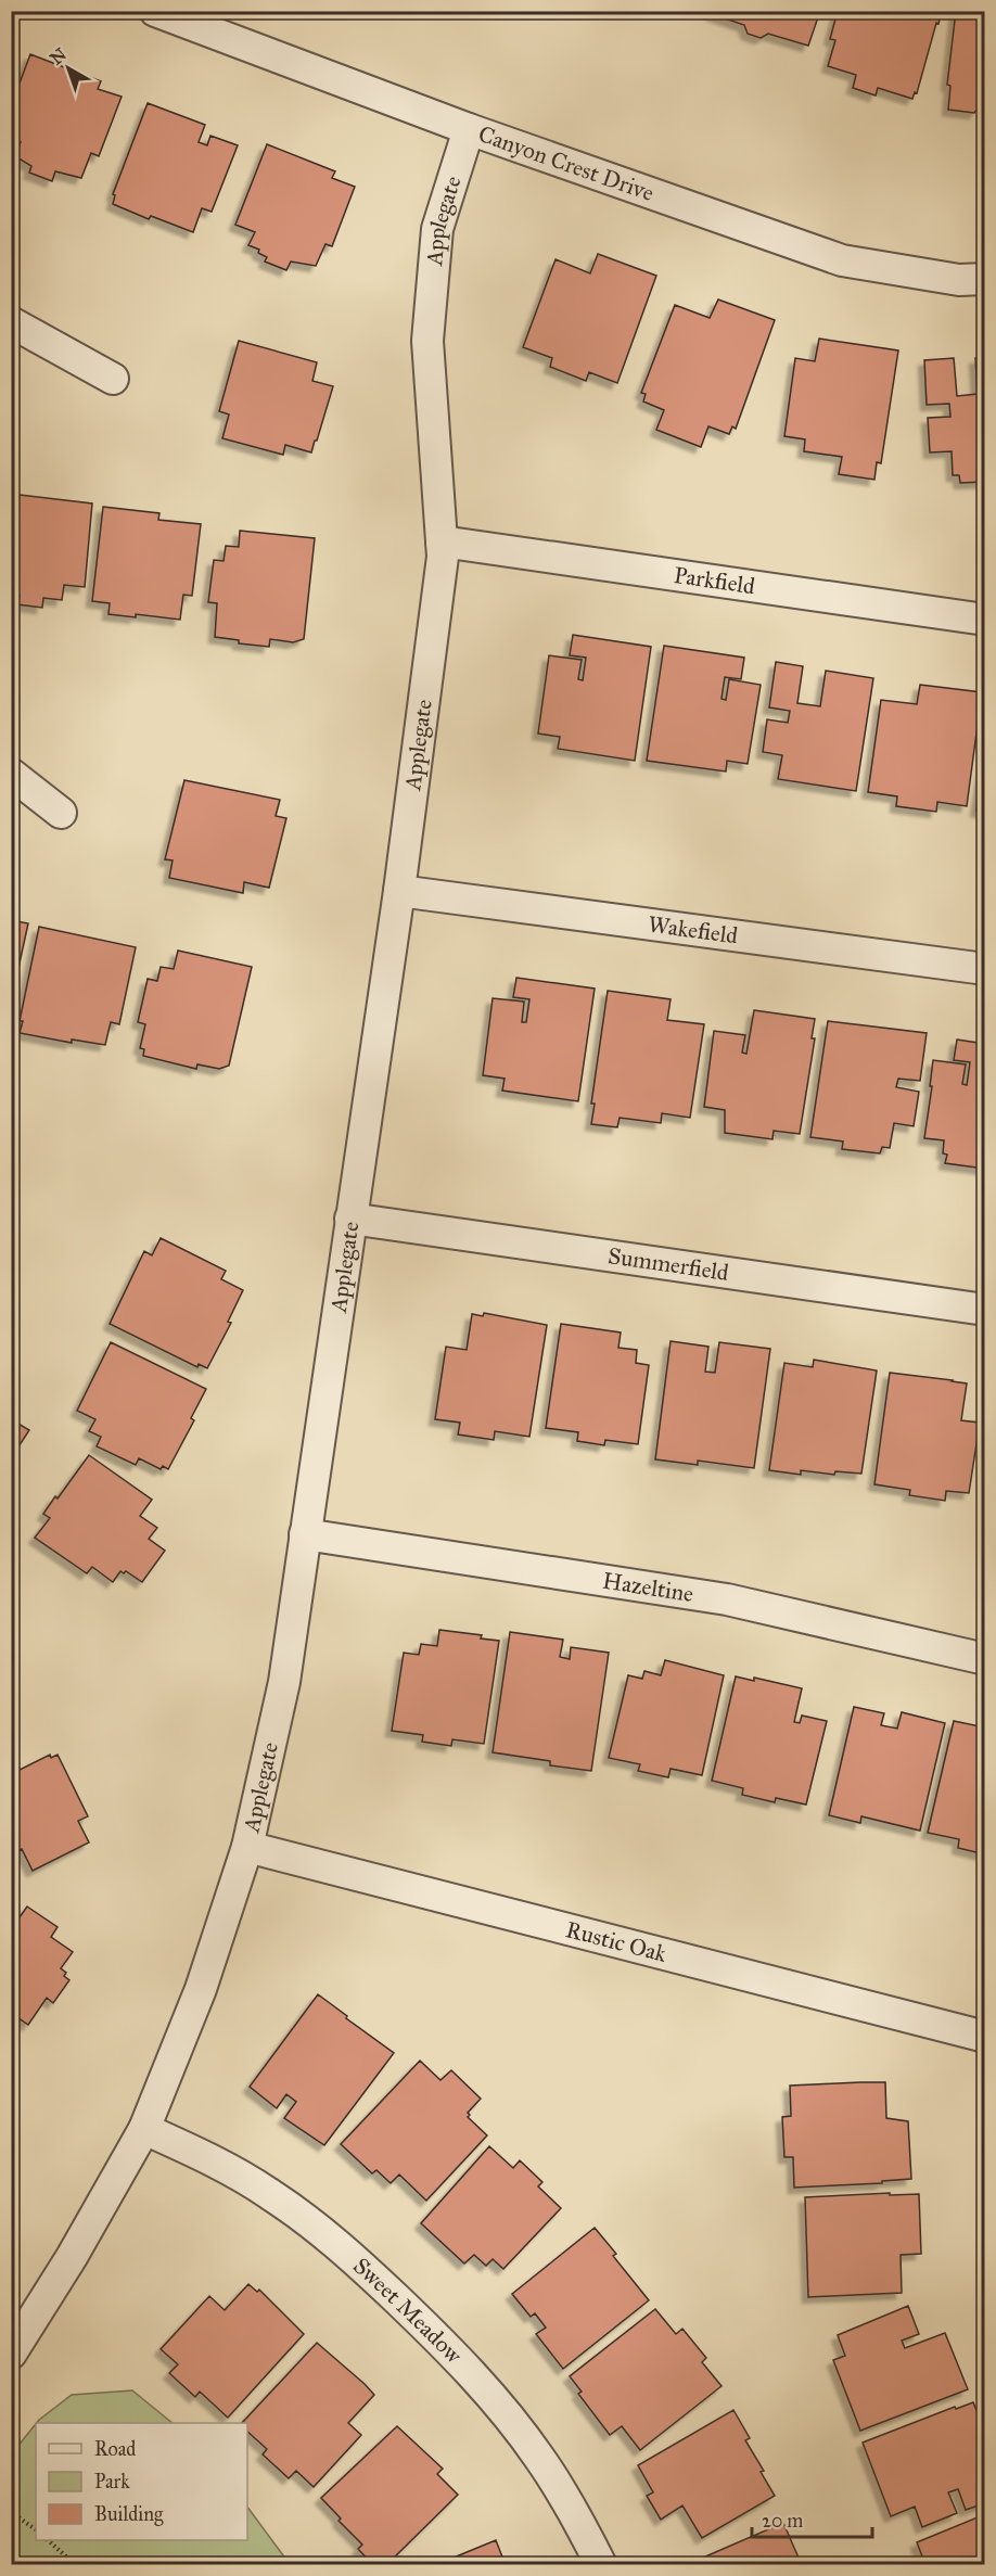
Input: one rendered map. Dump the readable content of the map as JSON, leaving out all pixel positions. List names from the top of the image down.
{
  "streets": {
    "street": [
      "Canyon Crest Drive",
      "Applegate",
      "Parkfield",
      "Wakefield",
      "Summerfield",
      "Hazeltine",
      "Rustic Oak",
      "Sweet Meadow"
    ]
  },
  "crossings": [
    ["Canyon Crest Drive", "Applegate"],
    ["Applegate", "Parkfield"],
    ["Applegate", "Wakefield"],
    ["Applegate", "Summerfield"],
    ["Applegate", "Hazeltine"],
    ["Applegate", "Rustic Oak"],
    ["Applegate", "Sweet Meadow"]
  ],
  "legend": ["Road", "Park", "Building"],
  "scale_bar": "20 m",
  "north": "top left"
}
